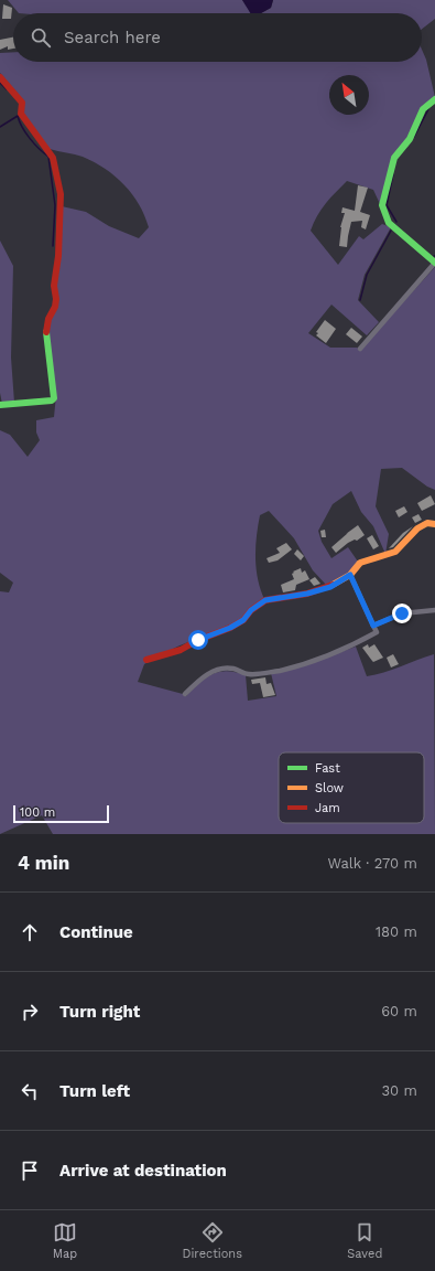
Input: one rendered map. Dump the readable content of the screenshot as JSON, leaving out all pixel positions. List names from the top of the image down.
{
  "legend": ["Fast", "Slow", "Jam"],
  "scale_bar": "100 m",
  "north": "top left",
  "page": {
    "search": "Search here",
    "scale": "100 m",
    "heading": ["4 min", "Walk · 270 m"],
    "list": [
      ["Continue", "180 m"],
      ["Turn right", "60 m"],
      ["Turn left", "30 m"],
      "Arrive at destination"
    ],
    "nav": ["Map", "Directions", "Saved"]
  }
}
